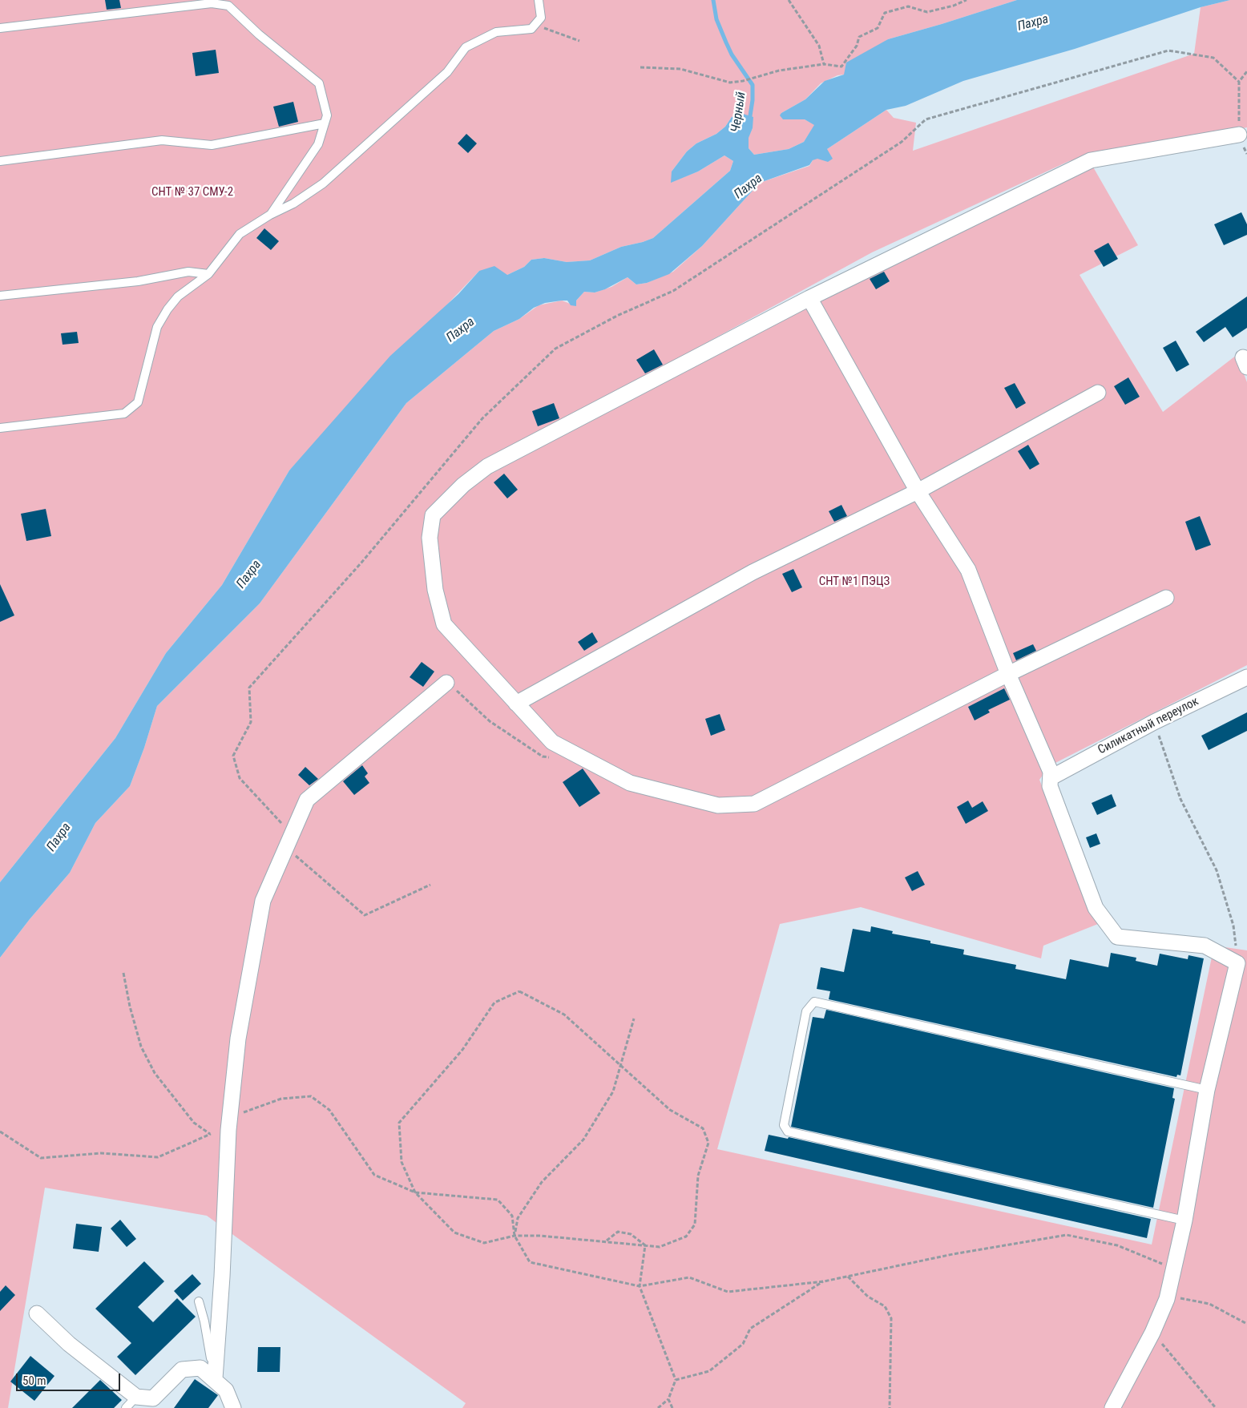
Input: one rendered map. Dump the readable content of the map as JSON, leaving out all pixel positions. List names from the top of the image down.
{
  "streets": {
    "street": ["Силикатный переулок"]
  },
  "water": ["Пахра", "Черный"],
  "parks": ["СНТ № 37 СМУ-2", "СНТ №1 ПЭЦЗ"],
  "scale_bar": "50 m"
}
